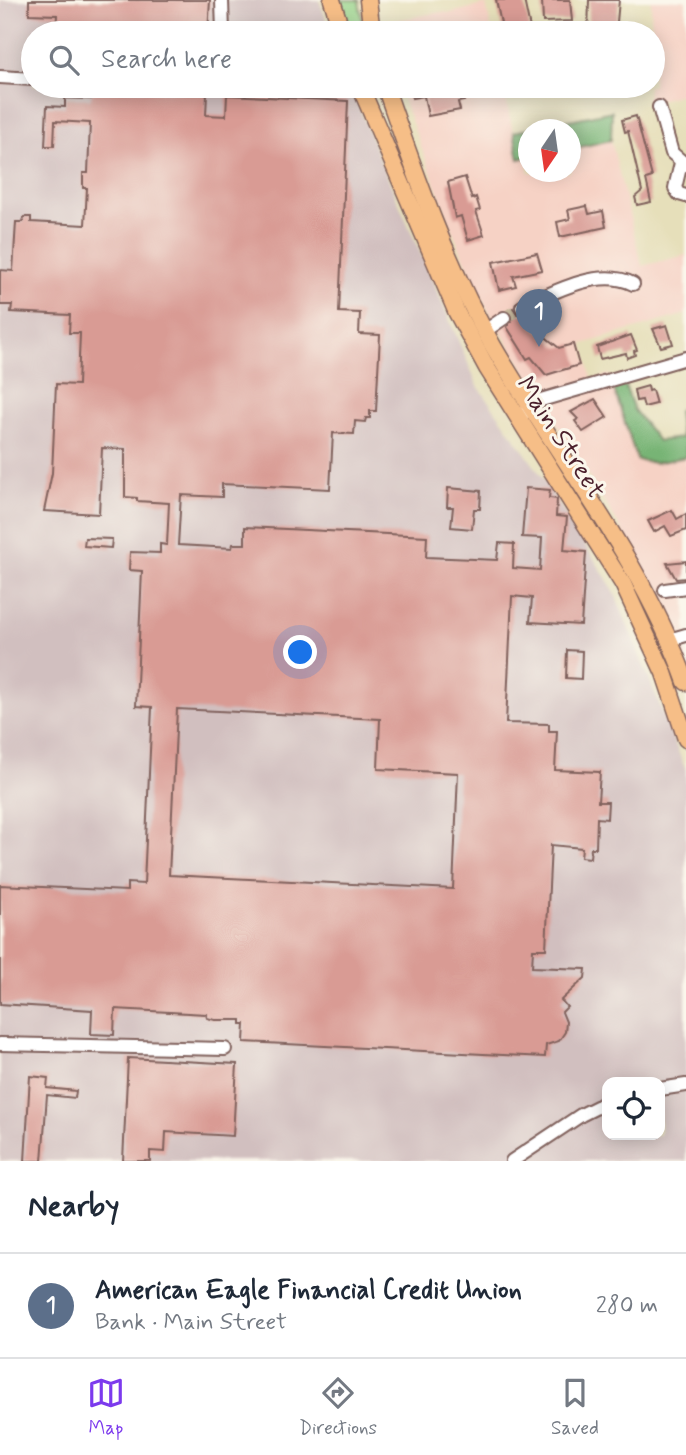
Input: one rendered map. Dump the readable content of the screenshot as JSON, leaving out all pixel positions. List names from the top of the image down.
{
  "streets": {
    "main road": ["Main Street"]
  },
  "north": "bottom",
  "page": {
    "search": "Search here",
    "pins": "1",
    "heading": "Nearby",
    "list": [
      {
        "mark": "1",
        "name": "American Eagle Financial Credit Union",
        "note": "Bank · Main Street",
        "value": "280 m"
      }
    ],
    "nav": ["Map", "Directions", "Saved"]
  }
}
